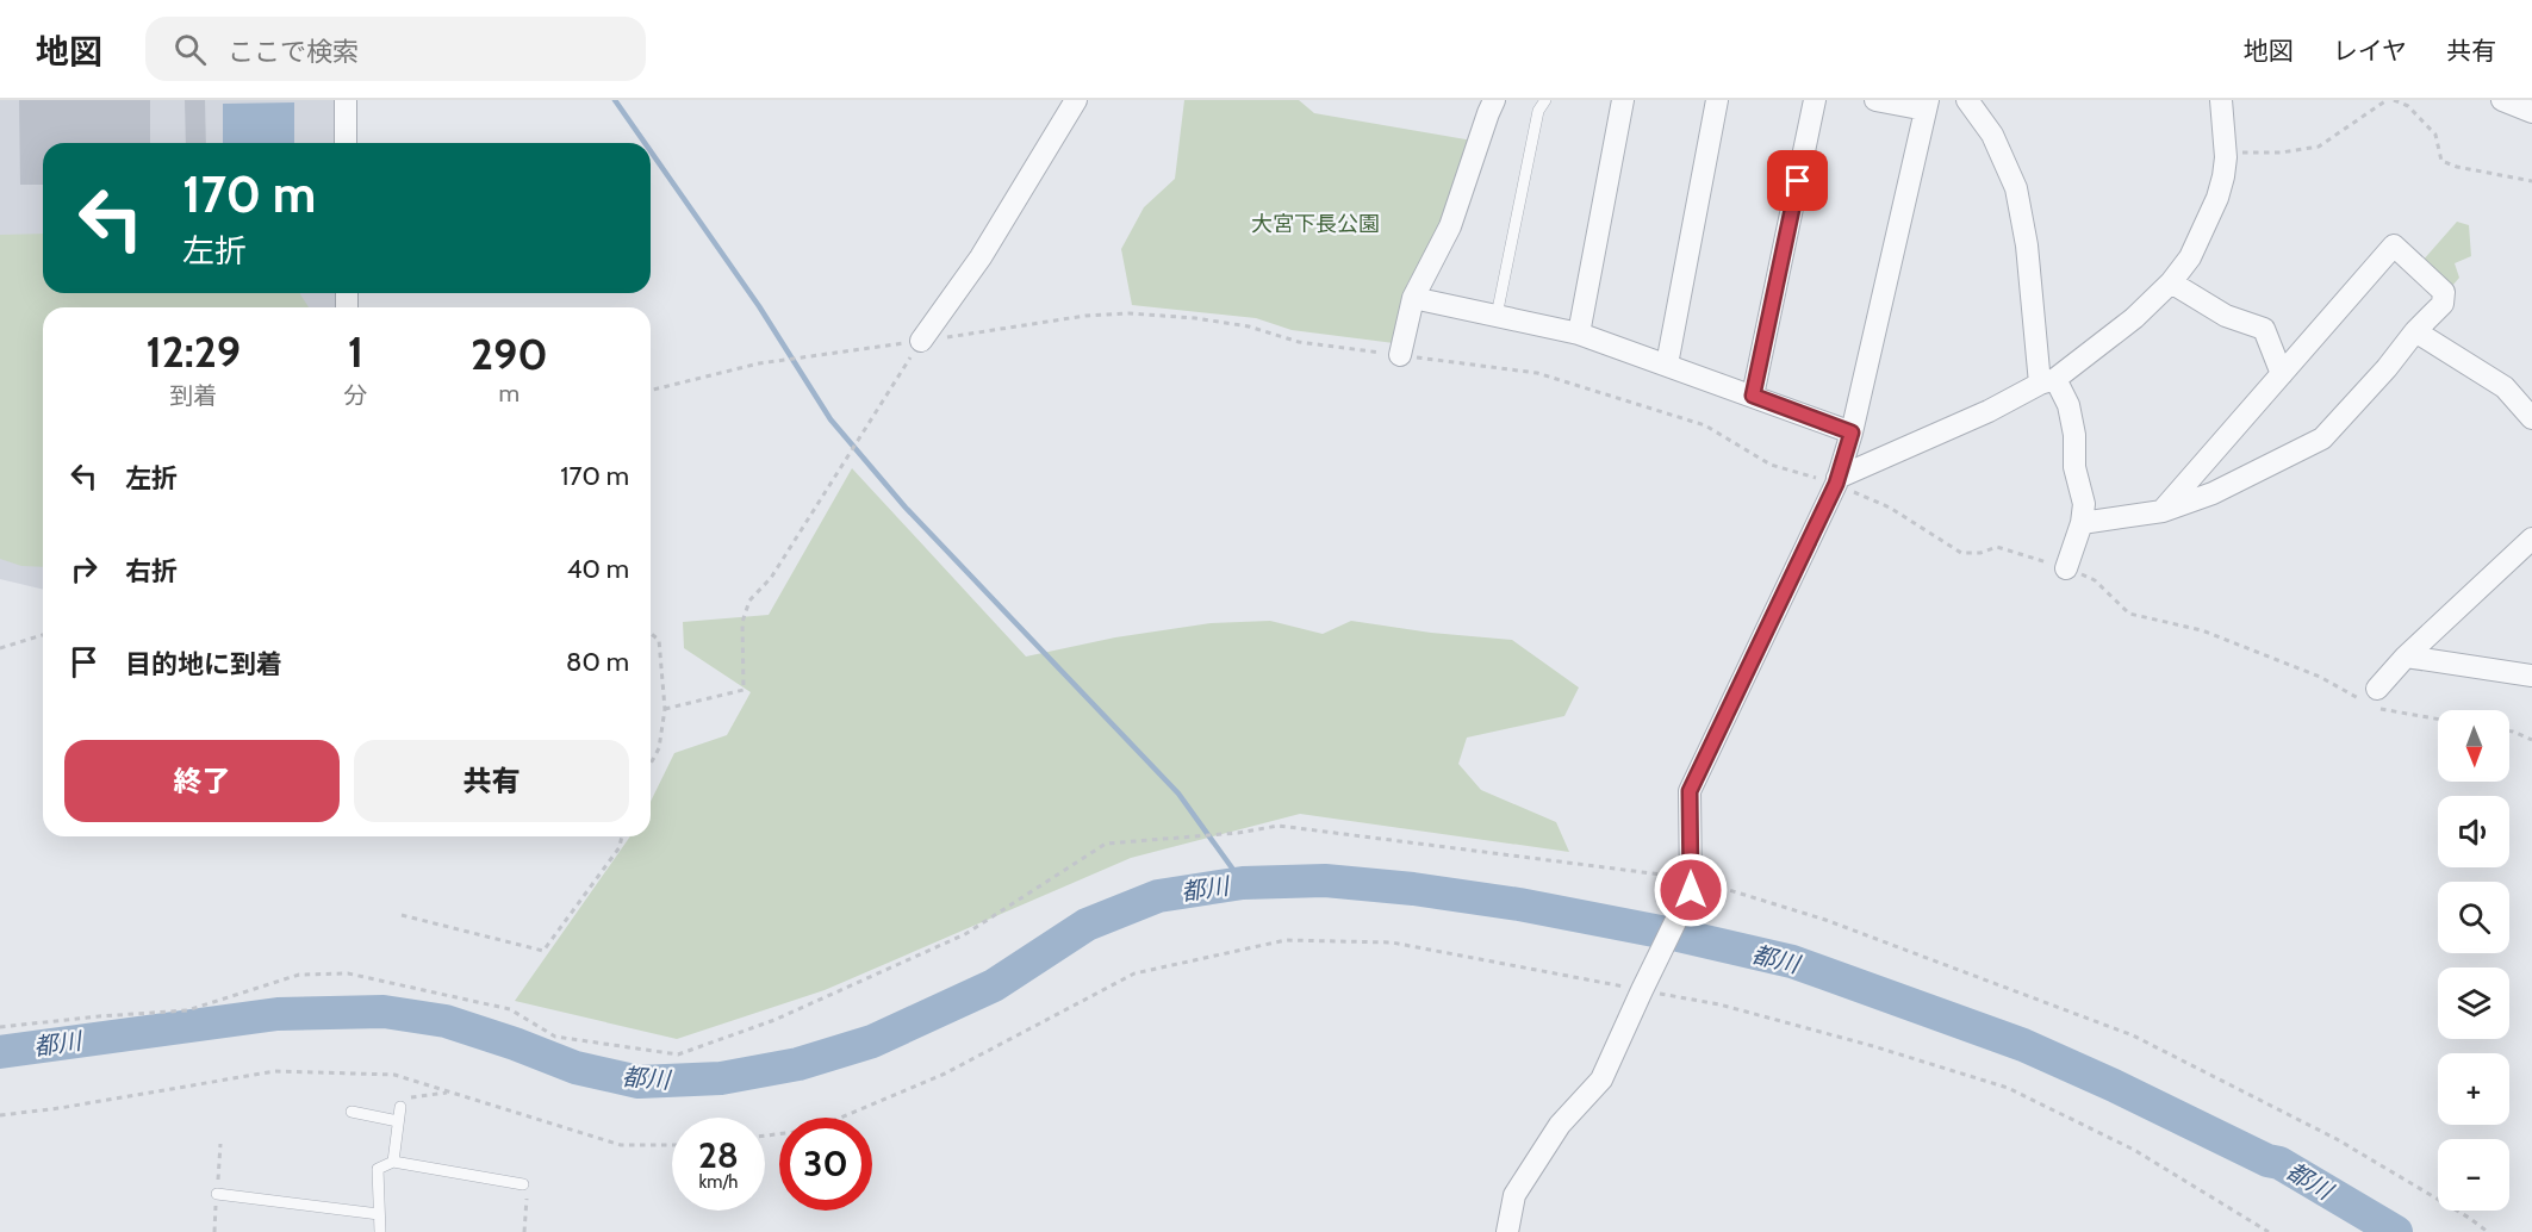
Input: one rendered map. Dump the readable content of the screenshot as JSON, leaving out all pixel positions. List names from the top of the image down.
{
  "water": ["都川"],
  "parks": ["大宮下長公園"],
  "north": "bottom",
  "page": {
    "header": "地図",
    "search": "ここで検索",
    "nav": ["地図", "レイヤ", "共有"],
    "turn": ["170 m", "左折"],
    "eta": [
      "12:29",
      "到着",
      "1",
      "分",
      "290",
      "m"
    ],
    "list": [
      {
        "name": "左折",
        "value": "170 m"
      },
      {
        "name": "右折",
        "value": "40 m"
      },
      {
        "name": "目的地に到着",
        "value": "80 m"
      }
    ],
    "map_buttons": ["+", "−"],
    "buttons": ["終了", "共有"],
    "speed": "28 km/h",
    "limit": "30"
  }
}
